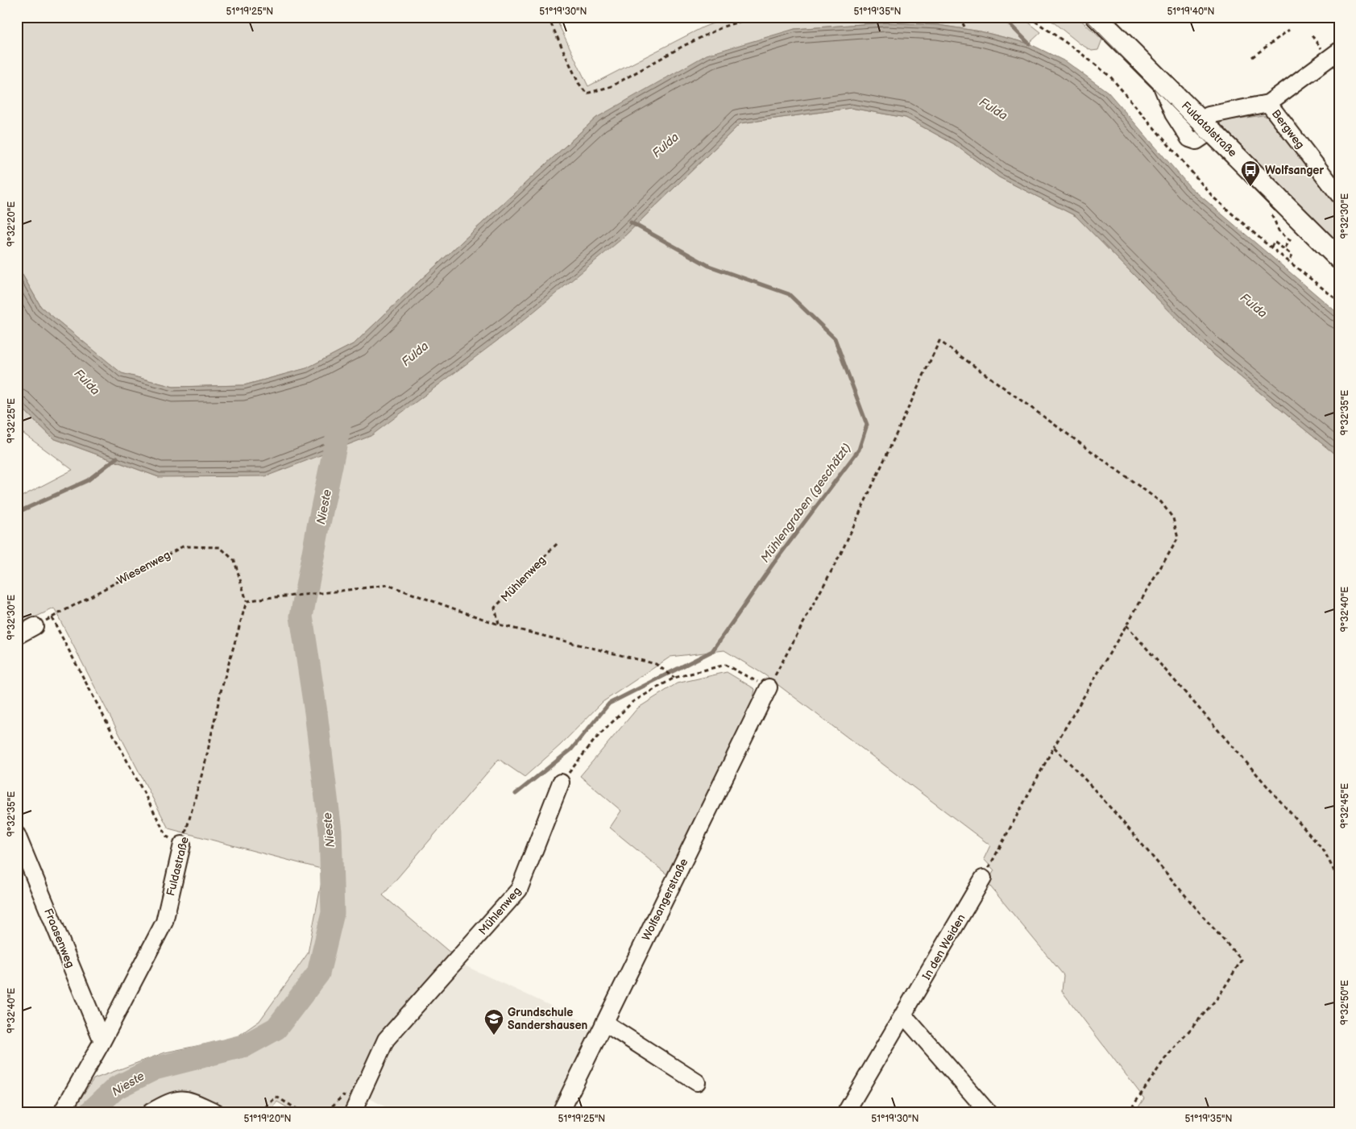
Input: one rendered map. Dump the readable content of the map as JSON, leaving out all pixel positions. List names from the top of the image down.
{
  "streets": {
    "main road": ["Fuldatalstraße"],
    "street": [
      "Bergweg",
      "Mühlenweg",
      "Fuldastraße",
      "Wolfsangerstraße",
      "Fraasenweg",
      "In den Weiden"
    ],
    "path": ["Wiesenweg"]
  },
  "crossings": [
    ["Fuldatalstraße", "Bergweg"],
    ["Wiesenweg", "Fuldastraße"],
    ["Fuldastraße", "Fraasenweg"]
  ],
  "water": ["Fulda", "Mühlengraben (geschätzt)", "Nieste"],
  "places": {
    "bus stop": ["Wolfsanger"],
    "school or university": ["Grundschule Sandershausen"]
  },
  "coordinates": [
    "51°19'25\"N",
    "51°19'30\"N",
    "51°19'35\"N",
    "51°19'40\"N",
    "9°32'30\"E",
    "9°32'20\"E",
    "9°32'35\"E",
    "9°32'25\"E",
    "9°32'40\"E",
    "9°32'45\"E",
    "9°32'50\"E",
    "51°19'20\"N"
  ]
}
